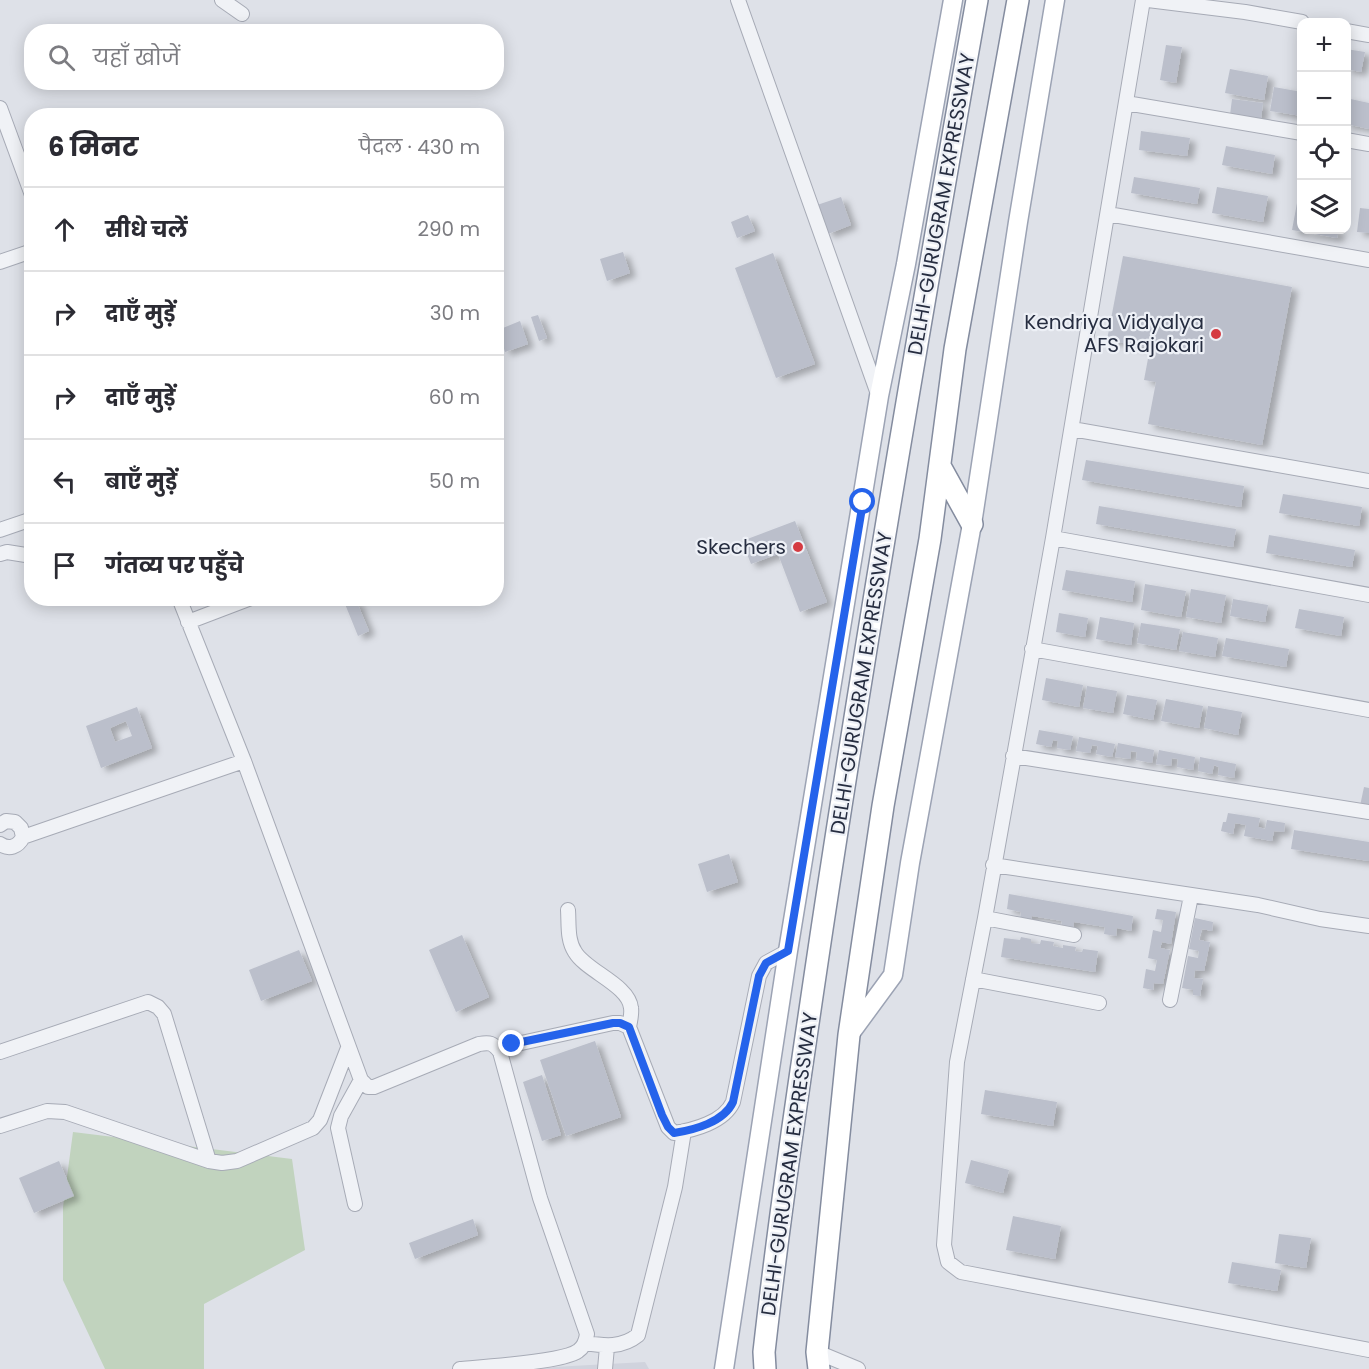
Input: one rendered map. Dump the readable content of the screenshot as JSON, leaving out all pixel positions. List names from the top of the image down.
{
  "streets": {
    "highway": ["DELHI-GURUGRAM EXPRESSWAY"]
  },
  "places": ["Kendriya Vidyalya AFS Rajokari", "Skechers"],
  "page": {
    "map_buttons": ["+", "−"],
    "search": "यहाँ खोजें",
    "heading": ["6 मिनट", "पैदल · 430 m"],
    "list": [
      ["सीधे चलें", "290 m"],
      ["दाएँ मुड़ें", "30 m"],
      ["दाएँ मुड़ें", "60 m"],
      ["बाएँ मुड़ें", "50 m"],
      "गंतव्य पर पहुँचे"
    ]
  }
}
